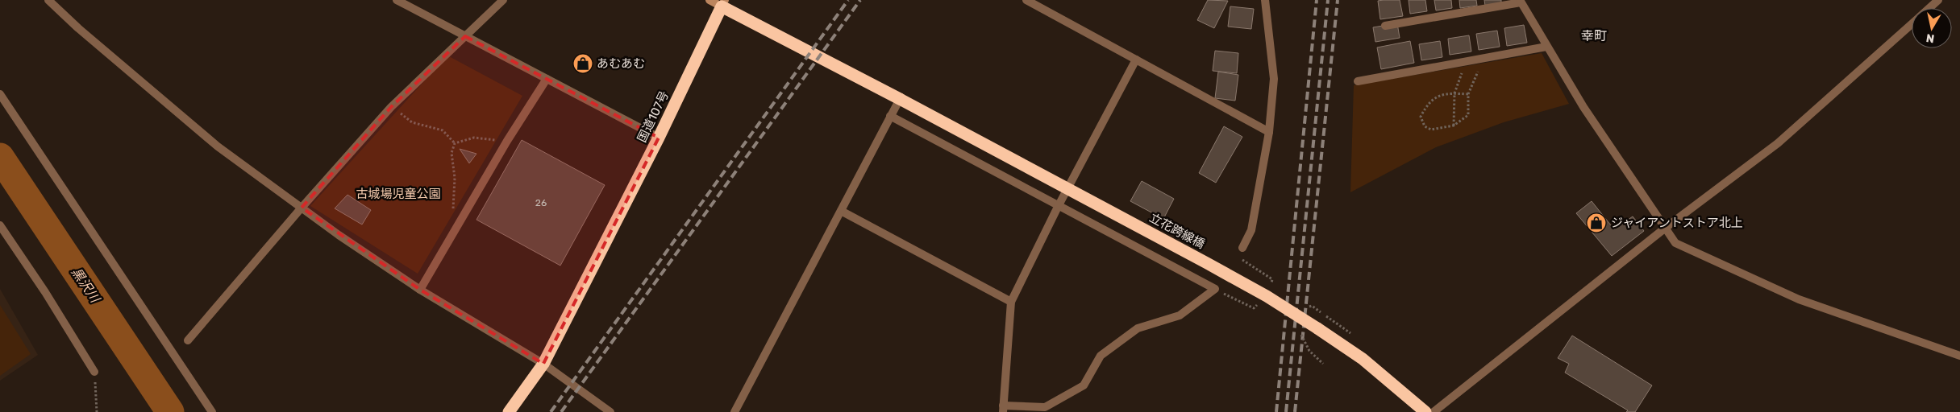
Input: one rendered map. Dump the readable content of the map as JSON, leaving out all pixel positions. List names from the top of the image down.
{
  "streets": {
    "highway": ["国道107号", "立花跨線橋"]
  },
  "districts": ["幸町"],
  "water": ["黒沢川"],
  "parks": ["古城場児童公園"],
  "places": {
    "shop": ["あむあむ", "ジャイアントストア北上"]
  },
  "house_numbers": ["26"],
  "north": "bottom"
}
